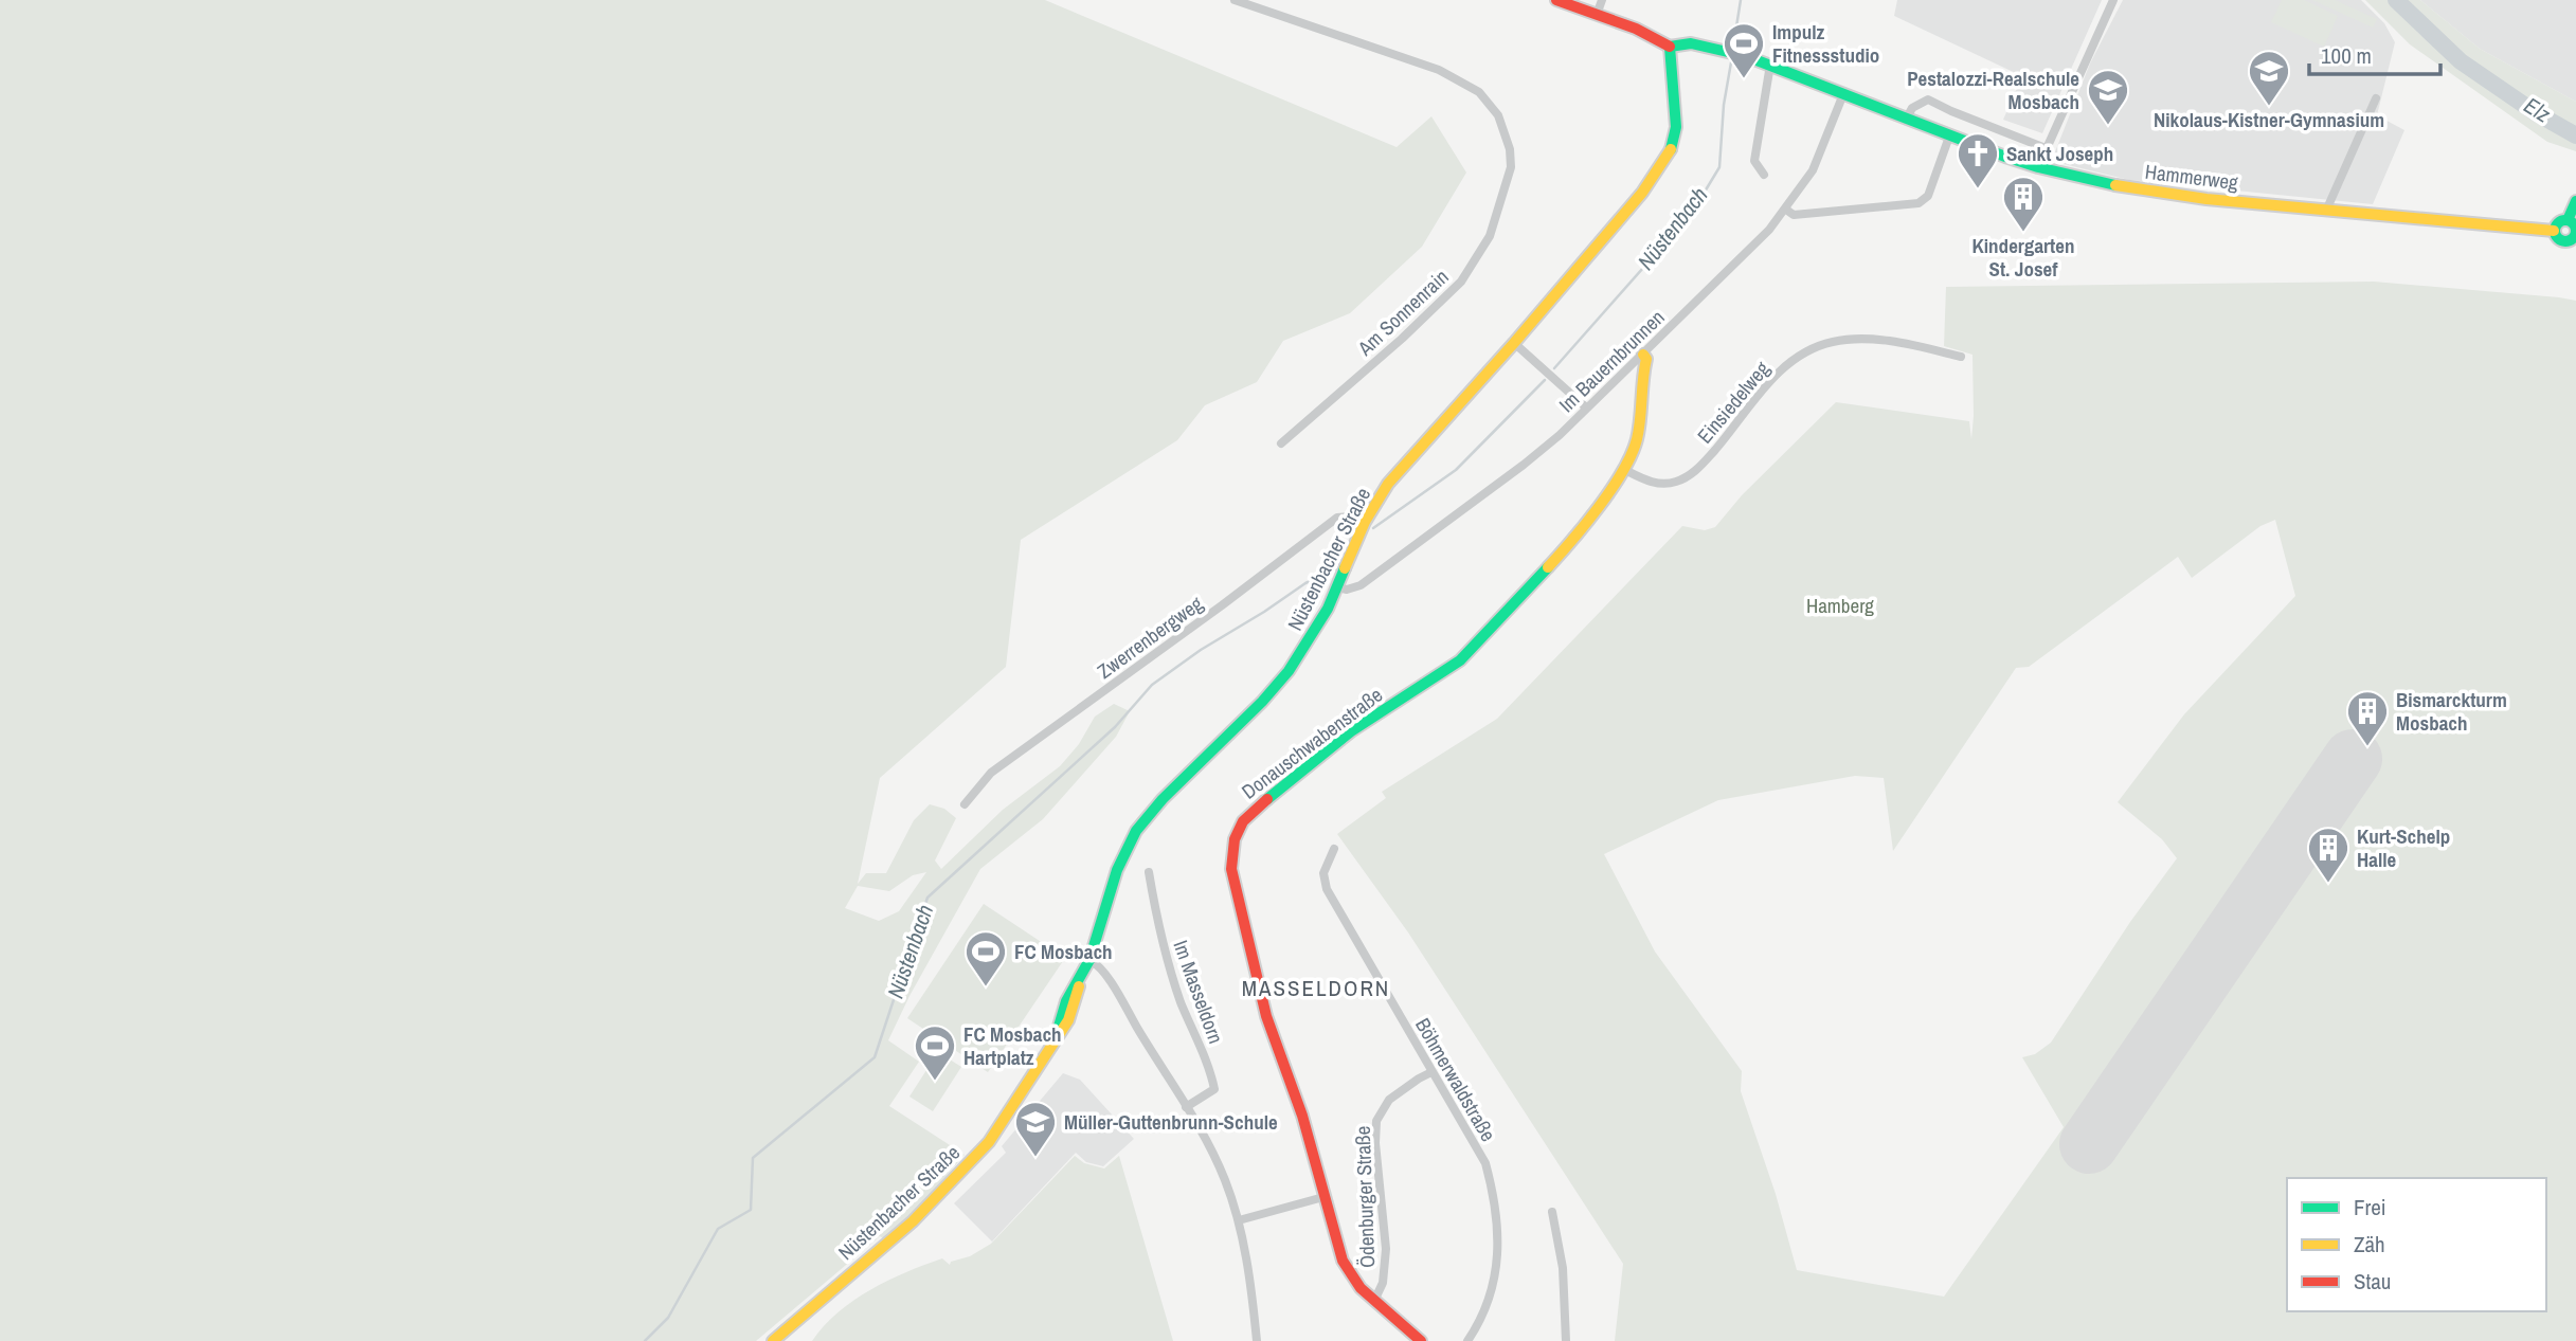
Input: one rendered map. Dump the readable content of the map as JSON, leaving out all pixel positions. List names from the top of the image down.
{
  "streets": {
    "street": [
      "Hammerweg",
      "Am Sonnenrain",
      "Im Bauernbrunnen",
      "Einsiedelweg",
      "Nüstenbacher Straße",
      "Zwerrenbergweg",
      "Donauschwabenstraße",
      "Im Masseldorn",
      "Böhmerwaldstraße",
      "Ödenburger Straße"
    ]
  },
  "crossings": [
    ["Hammerweg", "Im Bauernbrunnen"],
    ["Hammerweg", "Nüstenbacher Straße"],
    ["Im Bauernbrunnen", "Nüstenbacher Straße"],
    ["Im Bauernbrunnen", "Donauschwabenstraße"],
    ["Einsiedelweg", "Donauschwabenstraße"],
    ["Nüstenbacher Straße", "Zwerrenbergweg"],
    ["Donauschwabenstraße", "Ödenburger Straße"],
    ["Böhmerwaldstraße", "Ödenburger Straße"]
  ],
  "districts": ["MASSELDORN"],
  "water": ["Elz", "Nüstenbach"],
  "parks": ["Hamberg"],
  "places": {
    "sports": ["Impulz Fitnessstudio", "FC Mosbach", "FC Mosbach Hartplatz"],
    "school or university": ["Nikolaus-Kistner-Gymnasium", "Pestalozzi-Realschule Mosbach", "Müller-Guttenbrunn-Schule"],
    "church": ["Sankt Joseph"],
    "building": ["Kindergarten St. Josef", "Bismarckturm Mosbach", "Kurt-Schelp Halle"]
  },
  "legend": ["Frei", "Zäh", "Stau"],
  "scale_bar": "100 m"
}
